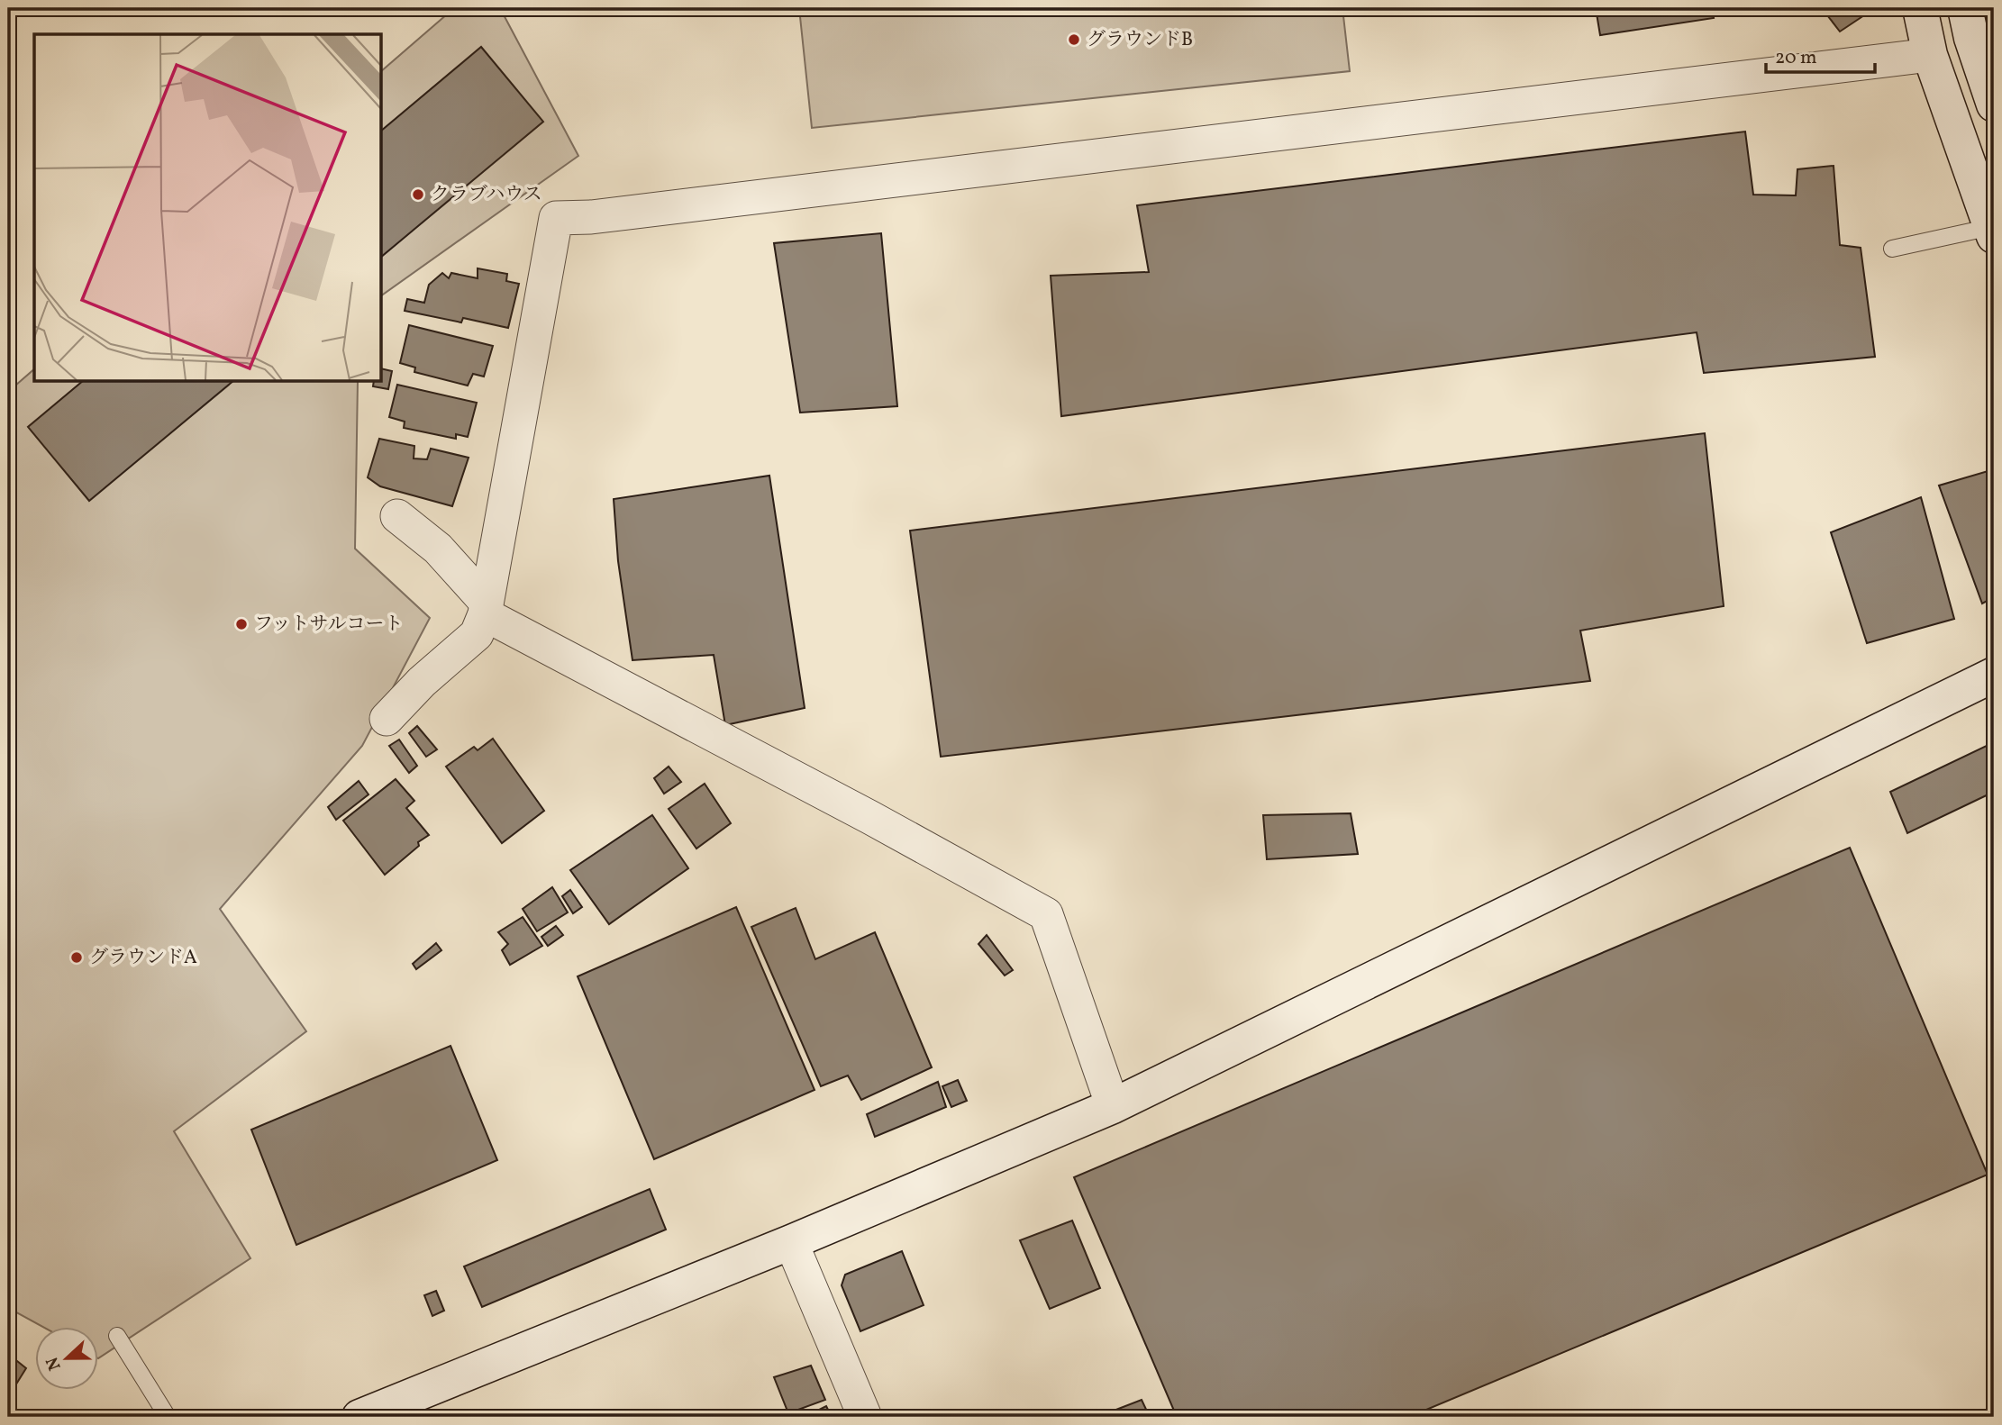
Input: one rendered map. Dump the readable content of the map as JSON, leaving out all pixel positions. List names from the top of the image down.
{
  "places": [
    "グラウンドB",
    "クラブハウス",
    "フットサルコート",
    "グラウンドA"
  ],
  "scale_bar": "20 m",
  "north": "left"
}
